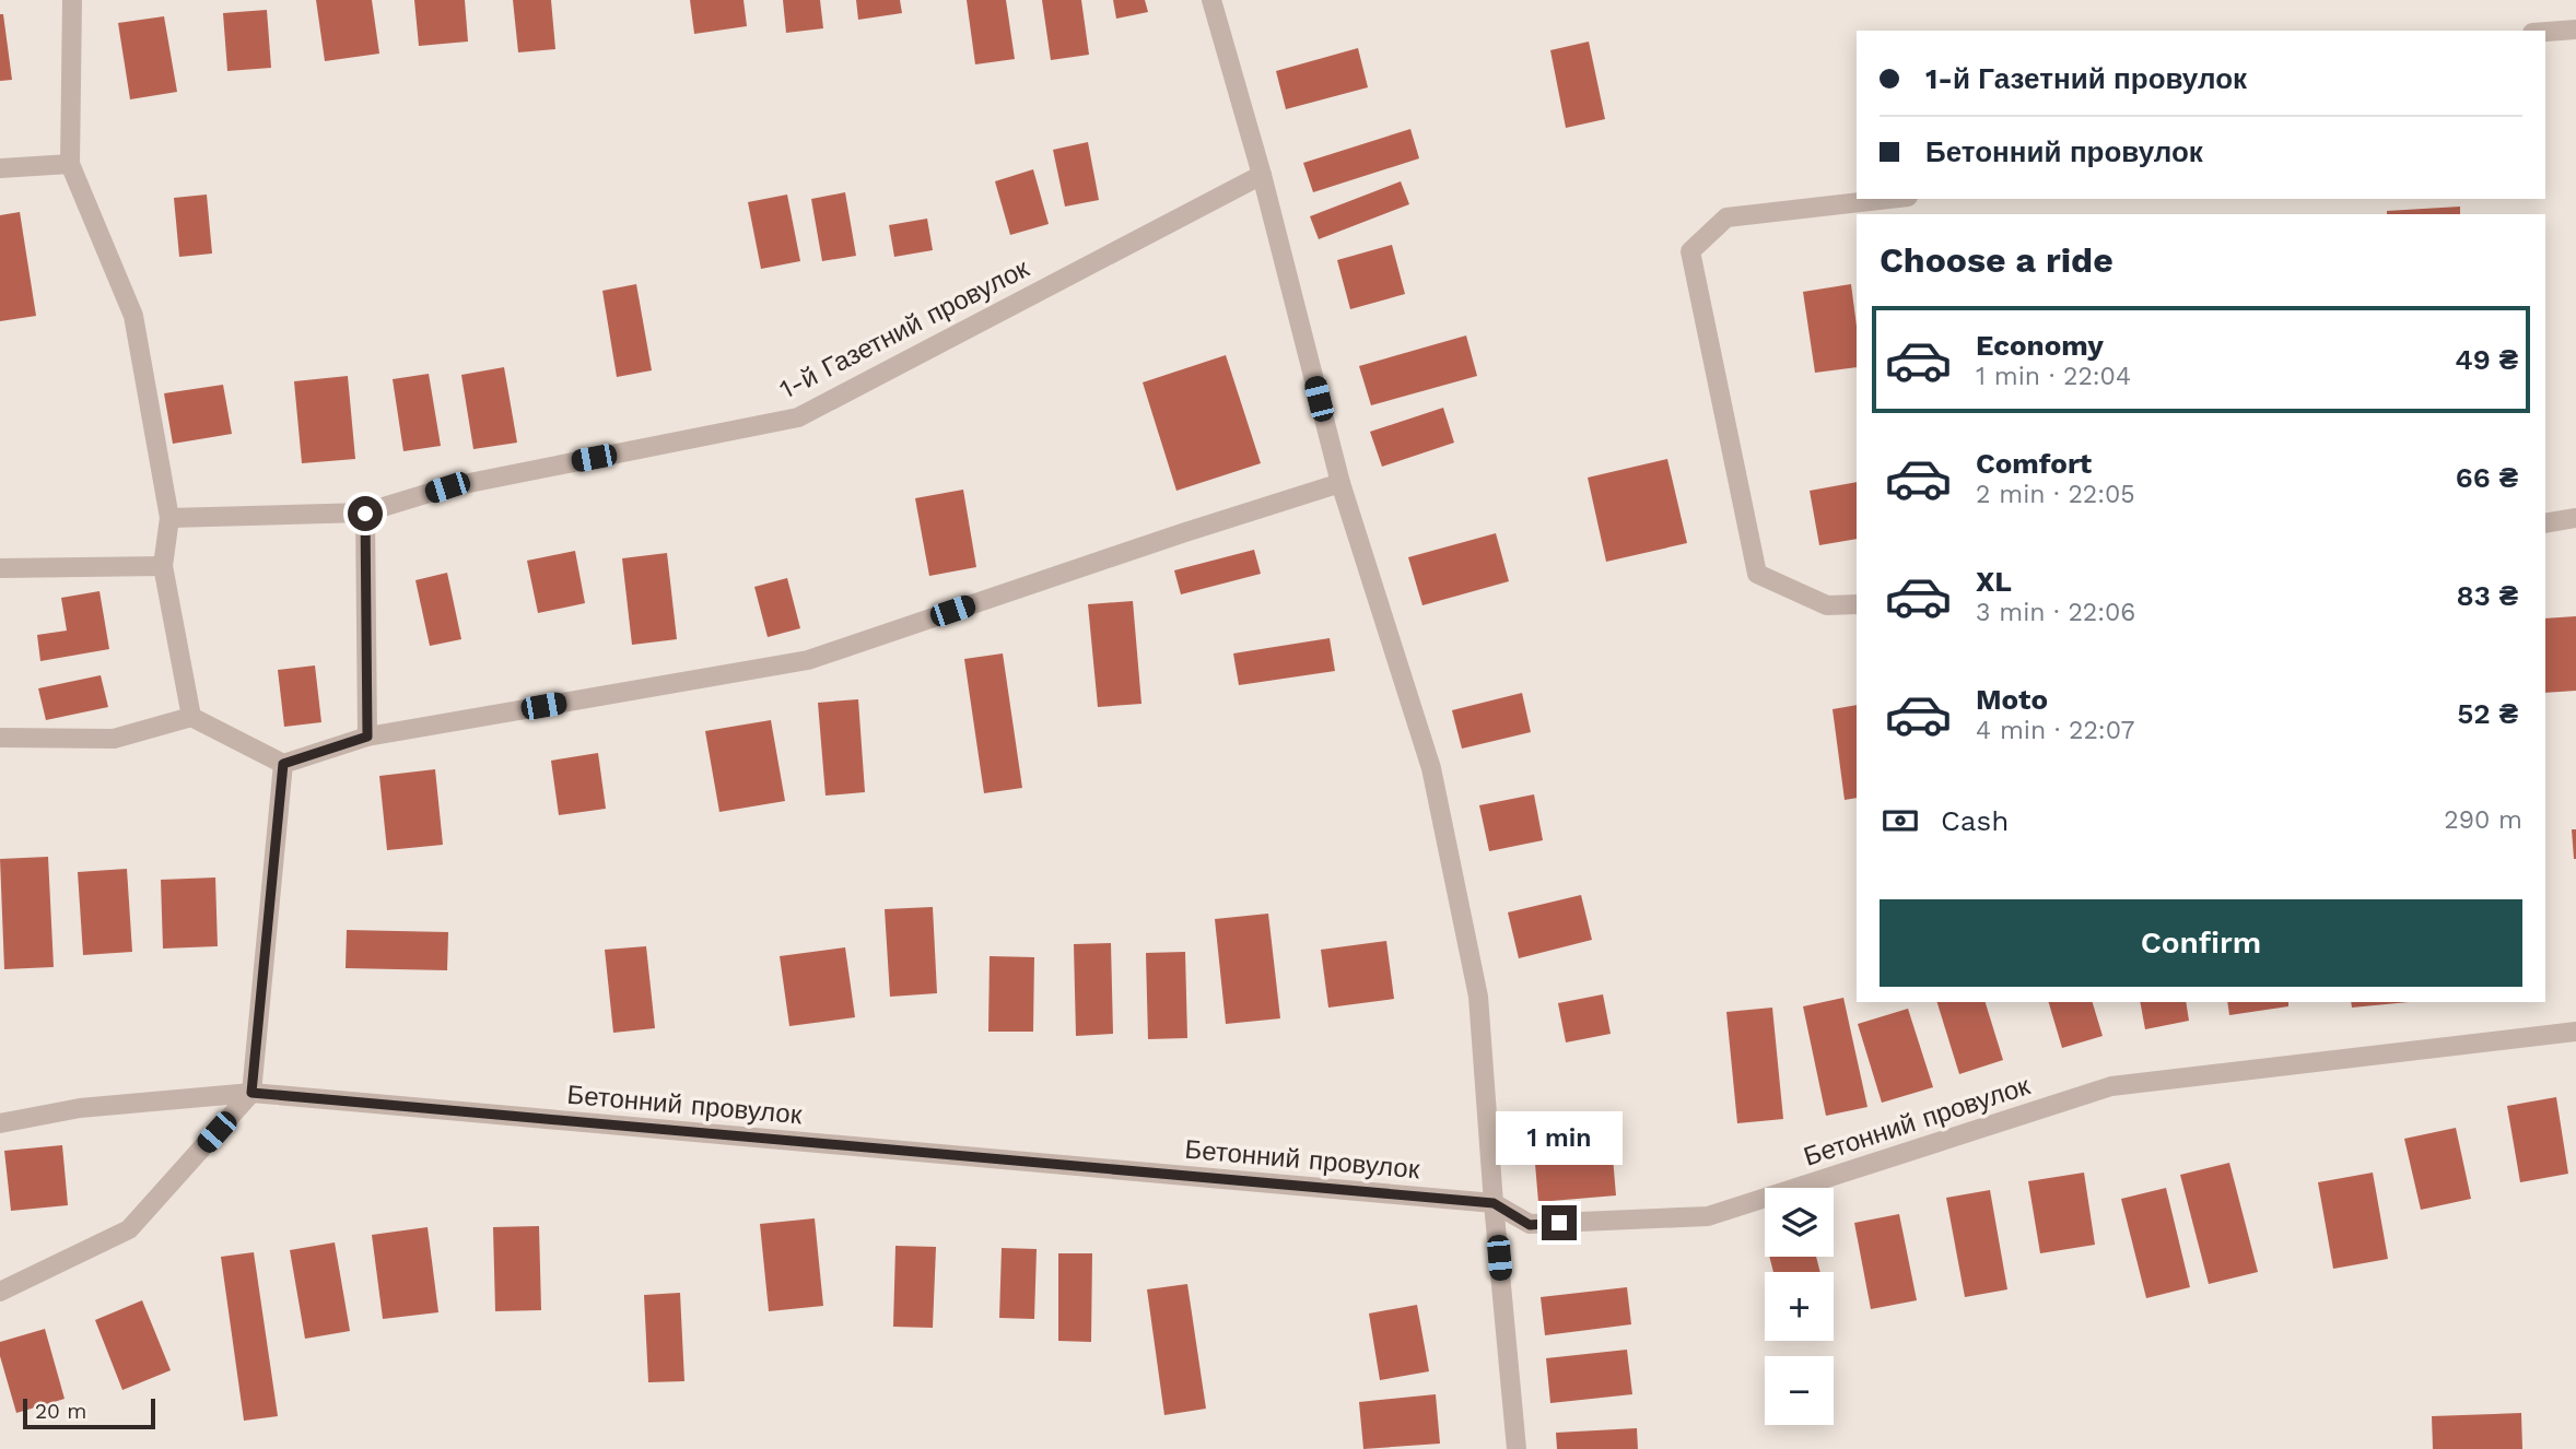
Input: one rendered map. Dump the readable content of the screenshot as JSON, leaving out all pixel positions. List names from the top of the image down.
{
  "streets": {
    "street": ["1-й Газетний провулок", "Бетонний провулок"]
  },
  "scale_bar": "20 m",
  "page": {
    "banner": ["1-й Газетний провулок", "Бетонний провулок"],
    "heading": "Choose a ride",
    "list": [
      {
        "name": "Economy",
        "note": "1 min · 22:04",
        "value": "49 ₴"
      },
      {
        "name": "Comfort",
        "note": "2 min · 22:05",
        "value": "66 ₴"
      },
      {
        "name": "XL",
        "note": "3 min · 22:06",
        "value": "83 ₴"
      },
      {
        "name": "Moto",
        "note": "4 min · 22:07",
        "value": "52 ₴"
      }
    ],
    "pay": ["Cash", "290 m"],
    "buttons": "Confirm",
    "bubble": "1 min",
    "map_buttons": ["+", "−"],
    "scale": "20 m"
  }
}
